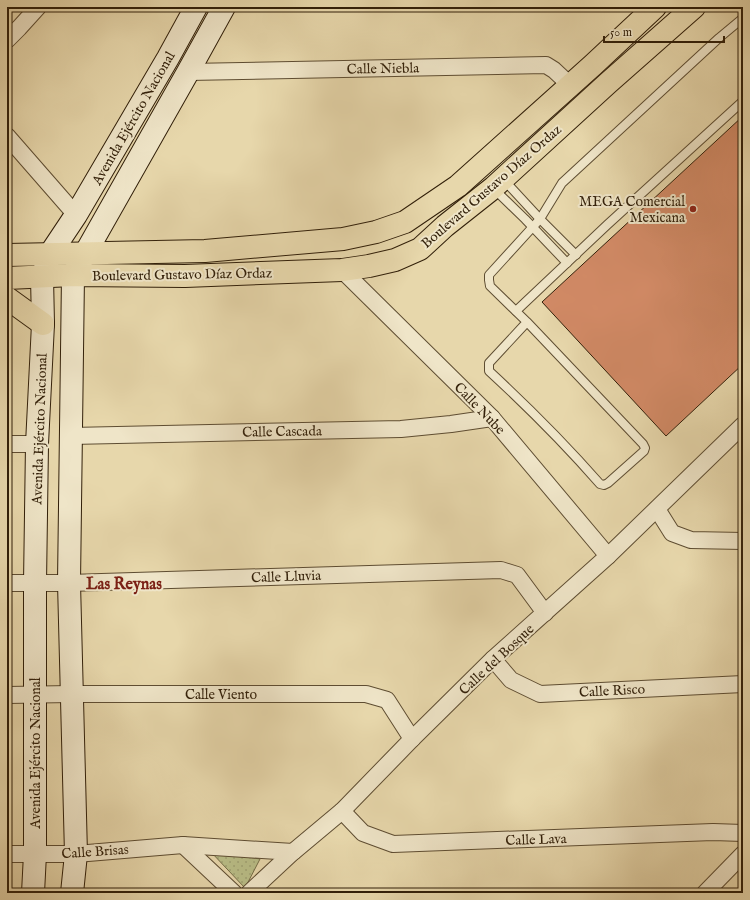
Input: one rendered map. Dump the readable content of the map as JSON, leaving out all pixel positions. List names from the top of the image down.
{
  "streets": {
    "main road": ["Avenida Ejército Nacional", "Boulevard Gustavo Díaz Ordaz"],
    "street": [
      "Calle Niebla",
      "Calle Nube",
      "Calle Cascada",
      "Calle Lluvia",
      "Calle del Bosque",
      "Calle Risco",
      "Calle Viento",
      "Calle Lava",
      "Calle Brisas"
    ]
  },
  "crossings": [
    ["Calle Niebla", "Avenida Ejército Nacional"],
    ["Calle Niebla", "Boulevard Gustavo Díaz Ordaz"],
    ["Avenida Ejército Nacional", "Boulevard Gustavo Díaz Ordaz"],
    ["Avenida Ejército Nacional", "Calle Cascada"],
    ["Avenida Ejército Nacional", "Calle Lluvia"],
    ["Avenida Ejército Nacional", "Calle Viento"],
    ["Avenida Ejército Nacional", "Calle Brisas"],
    ["Boulevard Gustavo Díaz Ordaz", "Calle Nube"],
    ["Calle Nube", "Calle Cascada"],
    ["Calle Nube", "Calle del Bosque"],
    ["Calle Lluvia", "Calle del Bosque"],
    ["Calle del Bosque", "Calle Risco"],
    ["Calle del Bosque", "Calle Viento"],
    ["Calle del Bosque", "Calle Lava"],
    ["Calle del Bosque", "Calle Brisas"]
  ],
  "districts": ["Las Reynas"],
  "places": ["MEGA Comercial Mexicana"],
  "scale_bar": "50 m"
}
